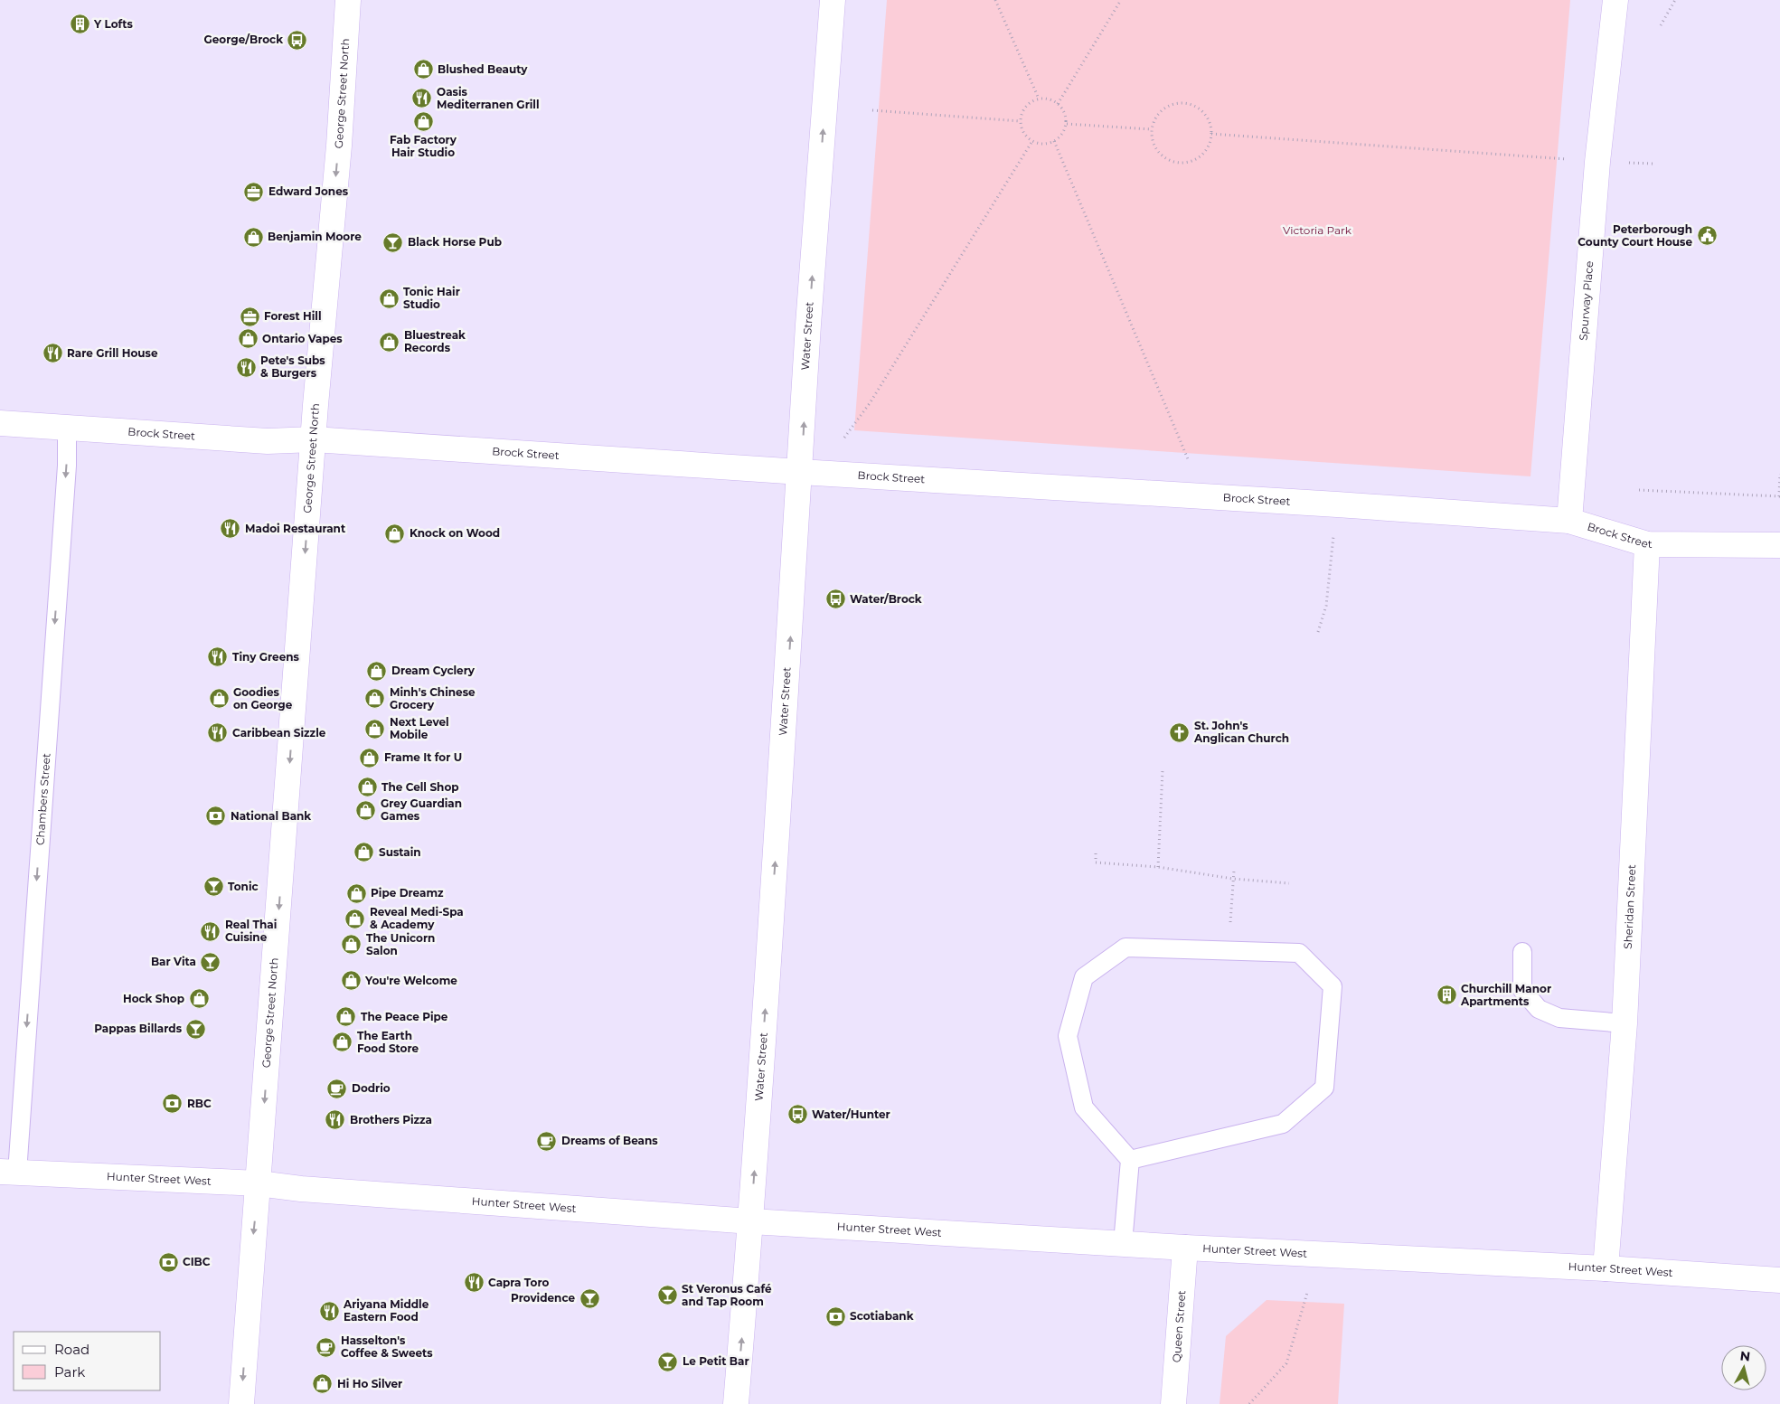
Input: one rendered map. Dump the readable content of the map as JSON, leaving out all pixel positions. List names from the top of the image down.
{
  "streets": {
    "main road": [
      "George Street North",
      "Spurway Place",
      "Water Street",
      "Brock Street",
      "Sheridan Street",
      "Hunter Street West",
      "Queen Street"
    ],
    "lane": ["Chambers Street"]
  },
  "crossings": [
    ["George Street North", "Brock Street"],
    ["George Street North", "Hunter Street West"],
    ["Spurway Place", "Brock Street"],
    ["Water Street", "Brock Street"],
    ["Water Street", "Hunter Street West"],
    ["Brock Street", "Chambers Street"],
    ["Brock Street", "Sheridan Street"],
    ["Chambers Street", "Hunter Street West"],
    ["Sheridan Street", "Hunter Street West"],
    ["Hunter Street West", "Queen Street"]
  ],
  "one_way": ["George Street North", "Water Street", "Chambers Street"],
  "parks": ["Victoria Park"],
  "places": {
    "building": ["Y Lofts", "Churchill Manor Apartments"],
    "bus stop": ["George/Brock", "Water/Brock", "Water/Hunter"],
    "shop": [
      "Blushed Beauty",
      "Fab Factory Hair Studio",
      "Benjamin Moore",
      "Tonic Hair Studio",
      "Ontario Vapes",
      "Bluestreak Records",
      "Knock on Wood",
      "Dream Cyclery",
      "Goodies on George",
      "Minh's Chinese Grocery",
      "Next Level Mobile",
      "Frame It for U",
      "The Cell Shop",
      "Grey Guardian Games",
      "Sustain",
      "Pipe Dreamz",
      "Reveal Medi-Spa & Academy",
      "The Unicorn Salon",
      "You're Welcome",
      "Hock Shop",
      "The Peace Pipe",
      "The Earth Food Store",
      "Hi Ho Silver"
    ],
    "restaurant": [
      "Oasis Mediterranen Grill",
      "Rare Grill House",
      "Pete's Subs & Burgers",
      "Madoi Restaurant",
      "Tiny Greens",
      "Caribbean Sizzle",
      "Real Thai Cuisine",
      "Brothers Pizza",
      "Capra Toro",
      "Ariyana Middle Eastern Food"
    ],
    "office": ["Edward Jones", "Forest Hill"],
    "public building": ["Peterborough County Court House"],
    "bar": [
      "Black Horse Pub",
      "Tonic",
      "Bar Vita",
      "Pappas Billards",
      "St Veronus Café and Tap Room",
      "Providence",
      "Le Petit Bar"
    ],
    "church": ["St. John's Anglican Church"],
    "bank": [
      "National Bank",
      "RBC",
      "CIBC",
      "Scotiabank"
    ],
    "cafe": ["Dodrio", "Dreams of Beans", "Hasselton's Coffee & Sweets"]
  },
  "legend": ["Road", "Park"],
  "north": "top"
}
